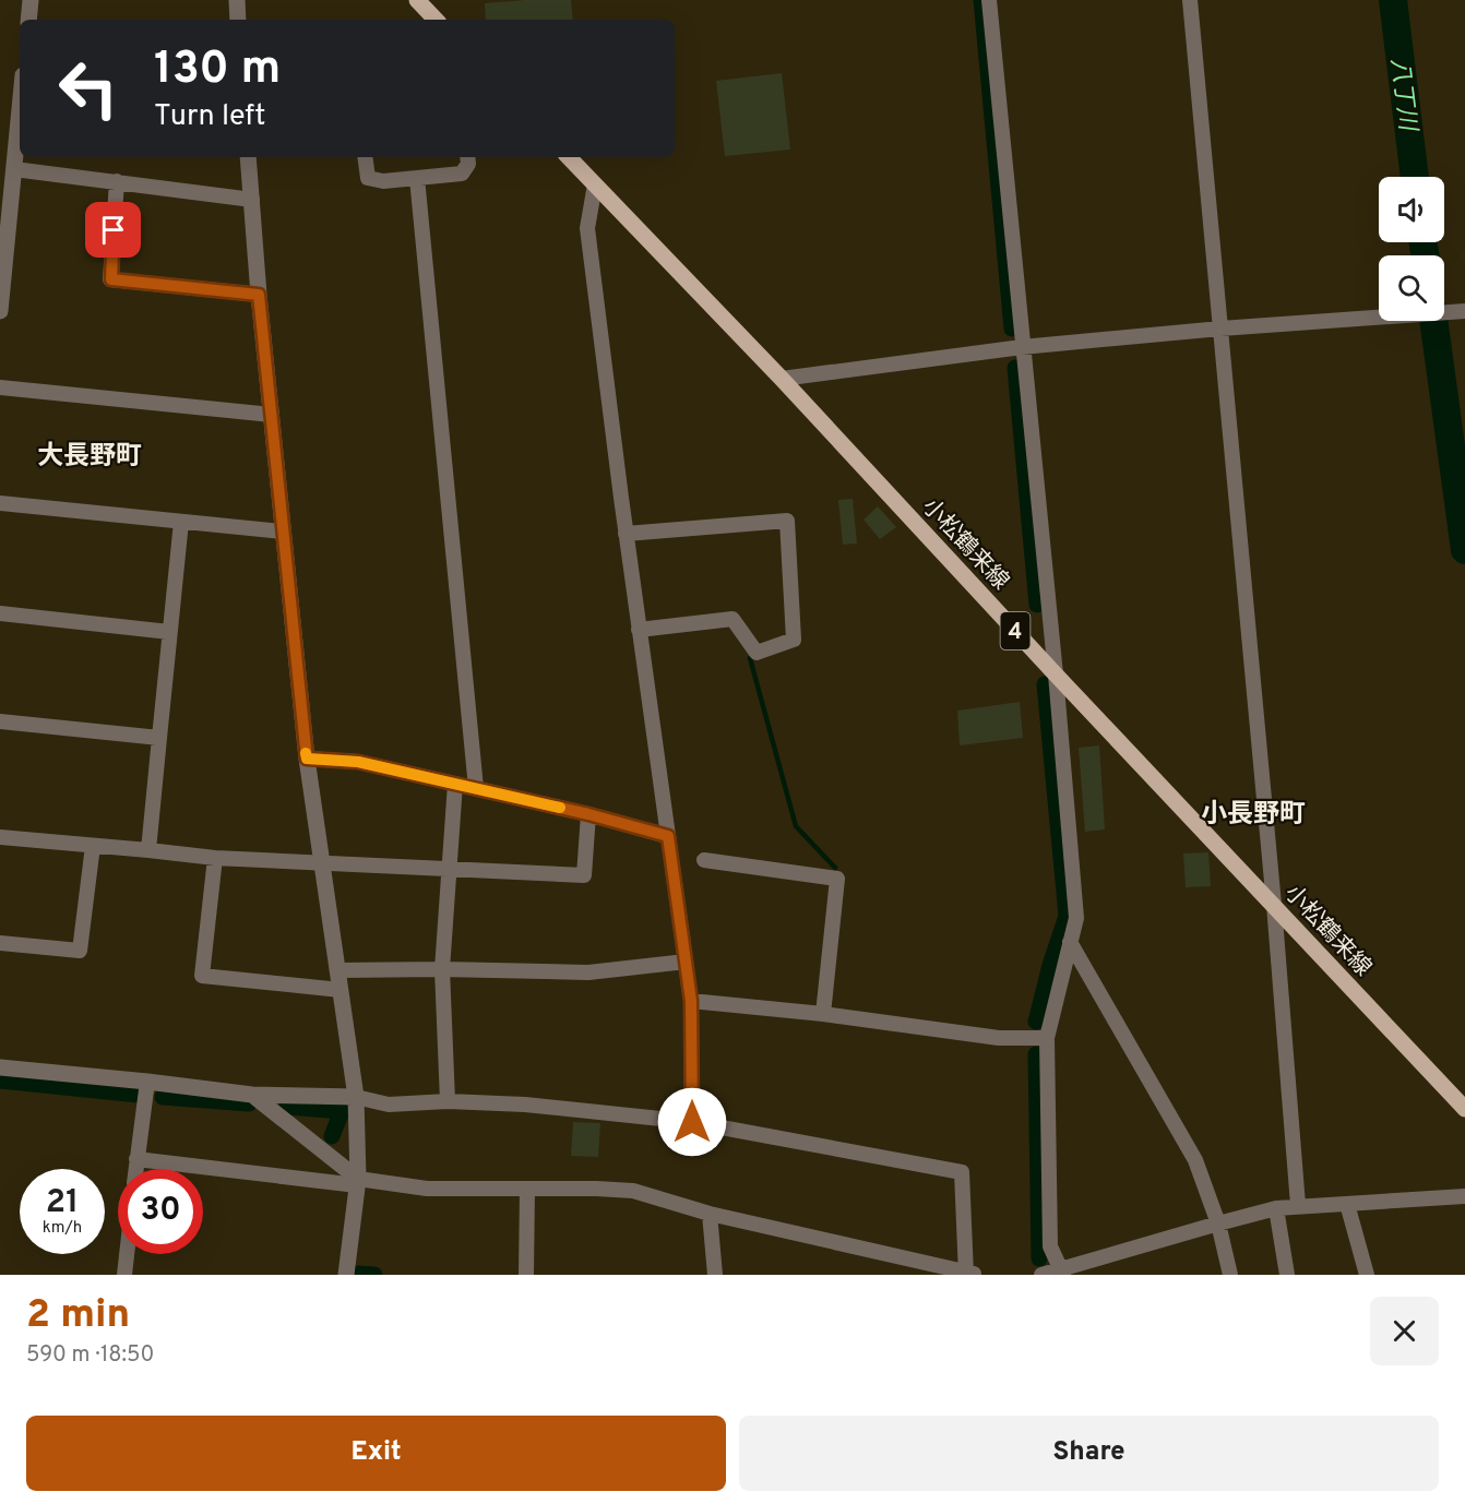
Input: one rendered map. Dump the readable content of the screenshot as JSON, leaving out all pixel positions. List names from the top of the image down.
{
  "streets": {
    "main road": ["小松鶴来線", "4"]
  },
  "districts": ["大長野町", "小長野町"],
  "water": ["八丁川"],
  "page": {
    "turn": ["130 m", "Turn left"],
    "speed": "21 km/h",
    "limit": "30",
    "heading": ["2 min", "590 m · 18:50"],
    "buttons": ["Exit", "Share"]
  }
}
